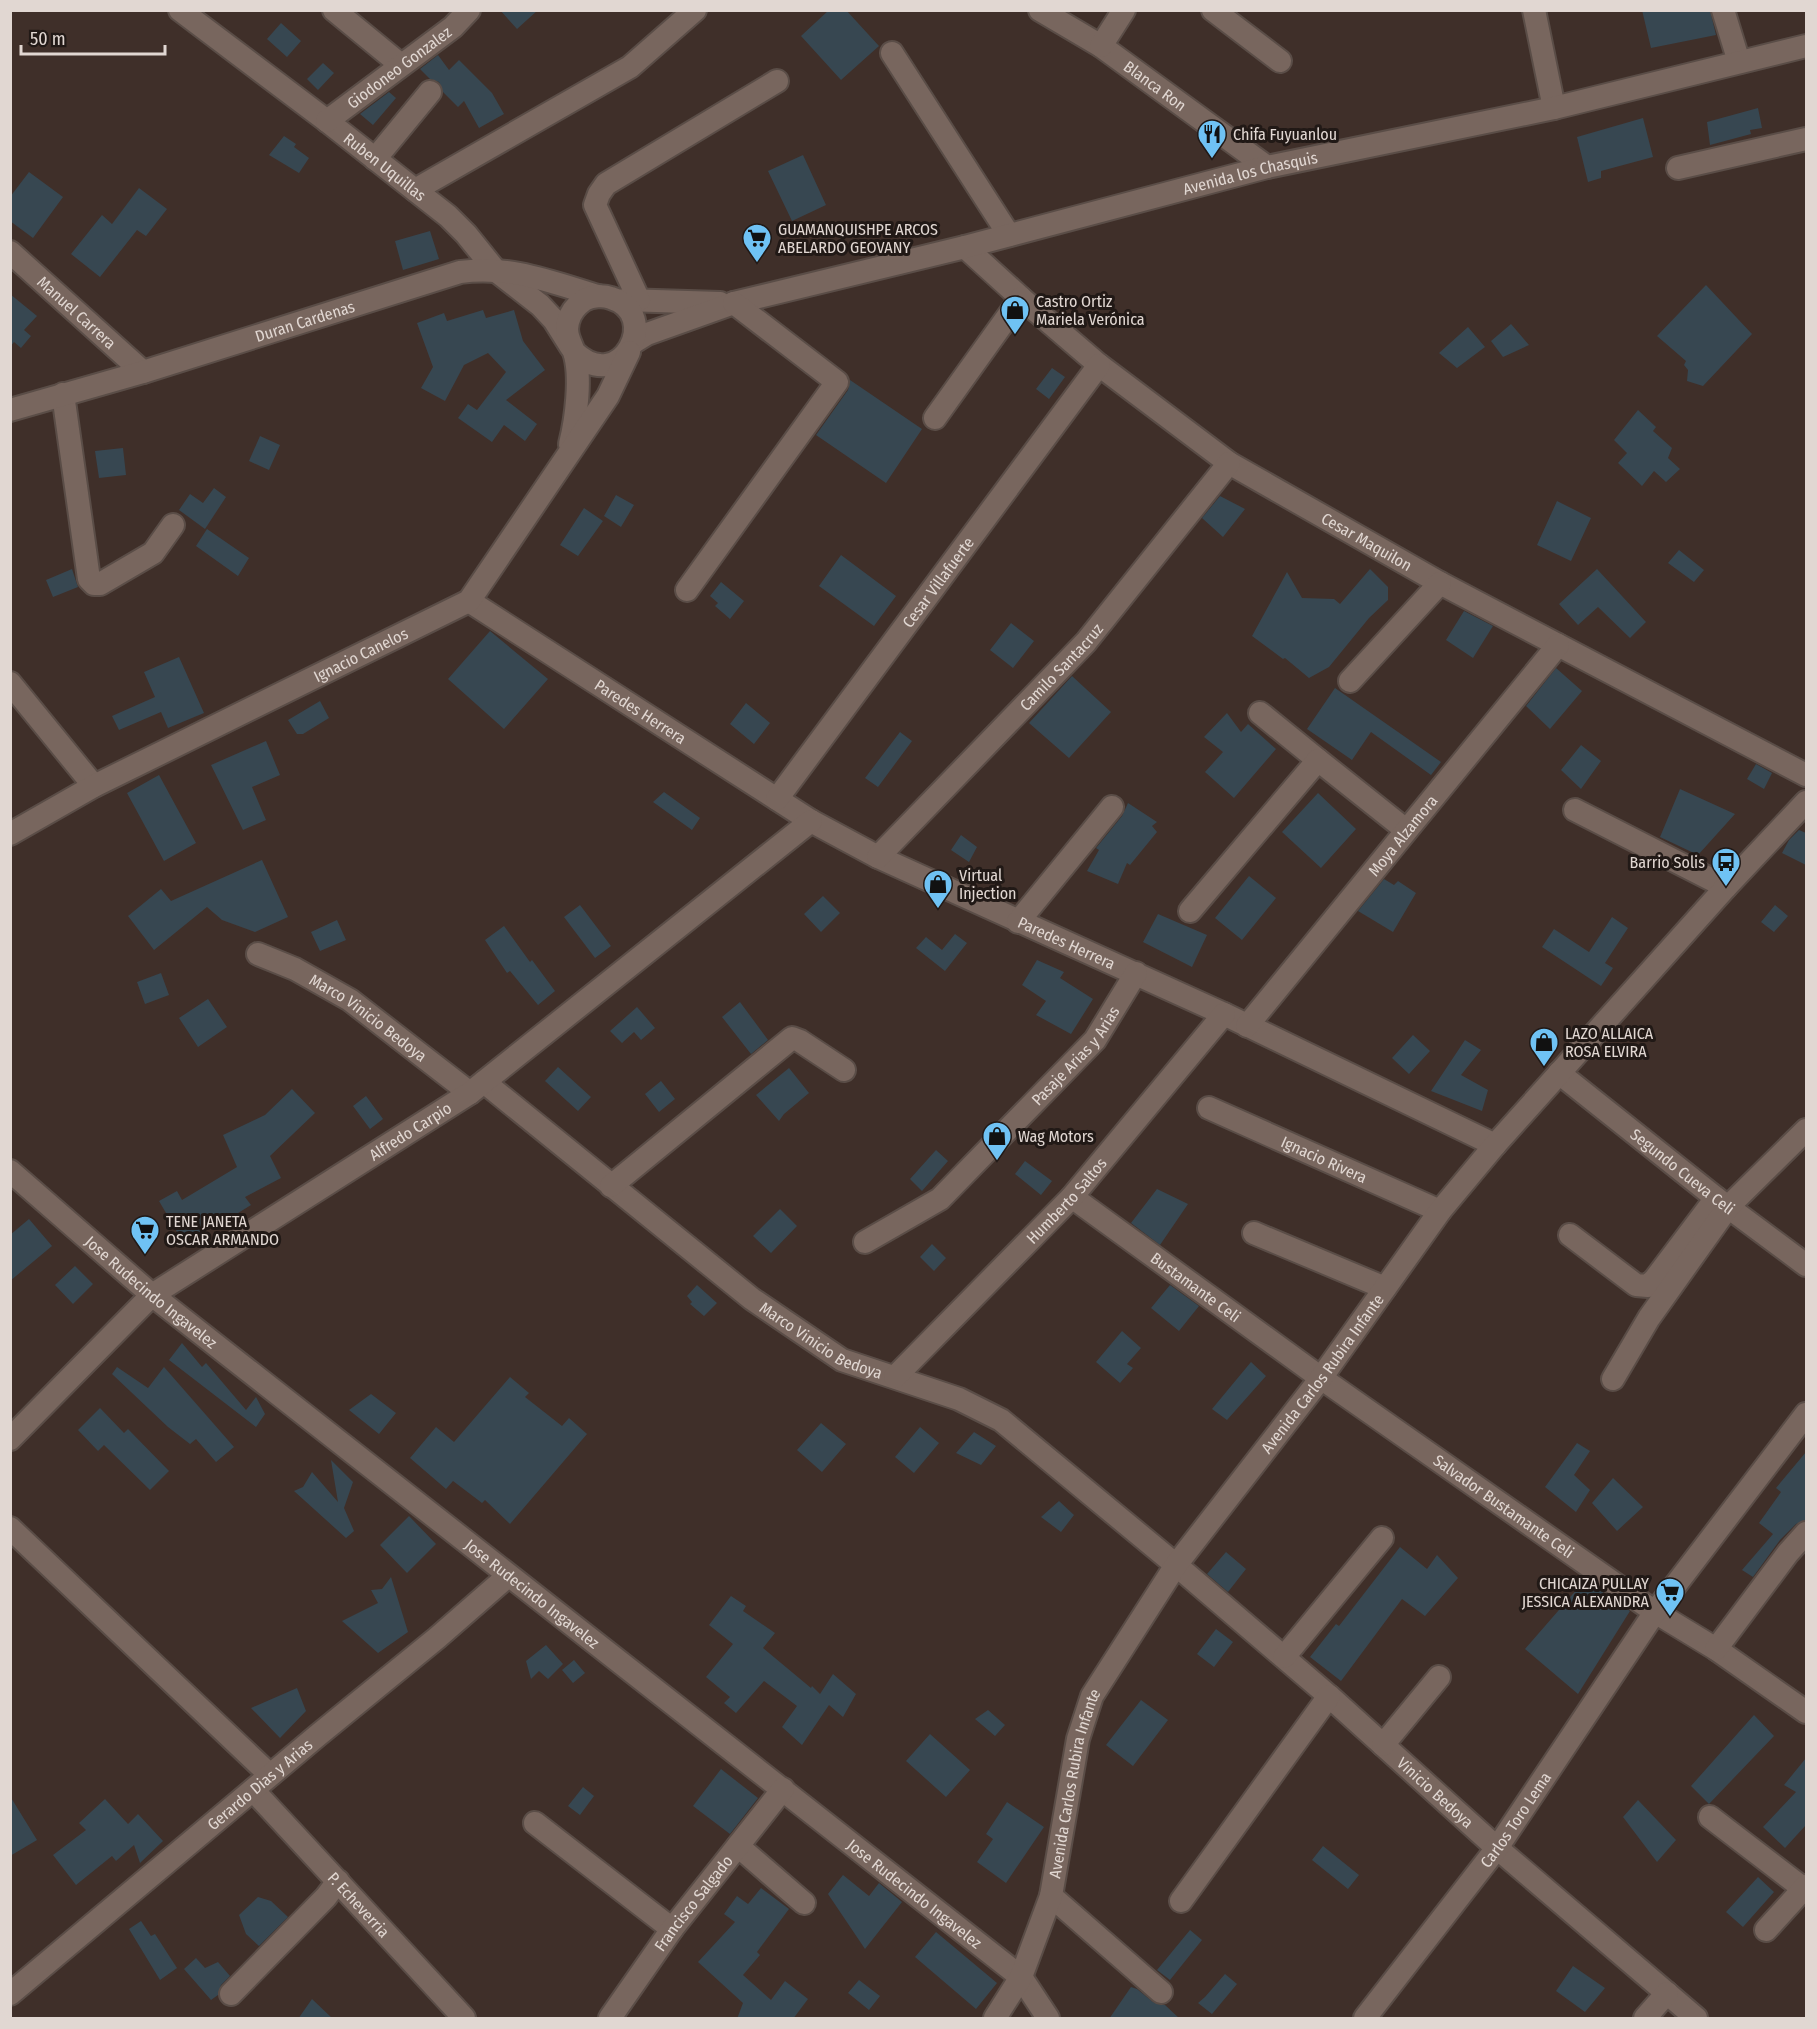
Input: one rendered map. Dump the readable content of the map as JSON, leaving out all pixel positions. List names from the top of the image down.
{
  "streets": {
    "street": [
      "Giodoneo Gonzalez",
      "Blanca Ron",
      "Ruben Uquillas",
      "Avenida los Chasquis",
      "Manuel Carrera",
      "Duran Cardenas",
      "Cesar Maquilon",
      "Cesar Villafuerte",
      "Ignacio Canelos",
      "Camilo Santacruz",
      "Paredes Herrera",
      "Moya Alzamora",
      "Marco Vinicio Bedoya",
      "Pasaje Arias y Arias",
      "Alfredo Carpio",
      "Ignacio Rivera",
      "Segundo Cueva Celi",
      "Humberto Saltos",
      "Bustamante Celi",
      "Jose Rudecindo Ingavelez",
      "Avenida Carlos Rubira Infante",
      "Salvador Bustamante Celi",
      "Gerardo Dias y Arias",
      "Vinicio Bedoya",
      "Carlos Toro Lema",
      "Francisco Salgado",
      "P. Echeverria"
    ]
  },
  "crossings": [
    ["Giodoneo Gonzalez", "Ruben Uquillas"],
    ["Blanca Ron", "Avenida los Chasquis"],
    ["Ruben Uquillas", "Duran Cardenas"],
    ["Avenida los Chasquis", "Cesar Maquilon"],
    ["Avenida los Chasquis", "Ignacio Canelos"],
    ["Manuel Carrera", "Duran Cardenas"],
    ["Cesar Maquilon", "Cesar Villafuerte"],
    ["Cesar Maquilon", "Camilo Santacruz"],
    ["Cesar Maquilon", "Moya Alzamora"],
    ["Cesar Villafuerte", "Paredes Herrera"],
    ["Ignacio Canelos", "Paredes Herrera"],
    ["Camilo Santacruz", "Paredes Herrera"],
    ["Paredes Herrera", "Moya Alzamora"],
    ["Paredes Herrera", "Pasaje Arias y Arias"],
    ["Paredes Herrera", "Alfredo Carpio"],
    ["Paredes Herrera", "Humberto Saltos"],
    ["Paredes Herrera", "Avenida Carlos Rubira Infante"],
    ["Marco Vinicio Bedoya", "Alfredo Carpio"],
    ["Marco Vinicio Bedoya", "Humberto Saltos"],
    ["Marco Vinicio Bedoya", "Avenida Carlos Rubira Infante"],
    ["Marco Vinicio Bedoya", "Vinicio Bedoya"],
    ["Alfredo Carpio", "Jose Rudecindo Ingavelez"],
    ["Ignacio Rivera", "Avenida Carlos Rubira Infante"],
    ["Segundo Cueva Celi", "Avenida Carlos Rubira Infante"],
    ["Humberto Saltos", "Bustamante Celi"],
    ["Bustamante Celi", "Avenida Carlos Rubira Infante"],
    ["Bustamante Celi", "Salvador Bustamante Celi"],
    ["Jose Rudecindo Ingavelez", "Avenida Carlos Rubira Infante"],
    ["Jose Rudecindo Ingavelez", "Gerardo Dias y Arias"],
    ["Jose Rudecindo Ingavelez", "Francisco Salgado"],
    ["Avenida Carlos Rubira Infante", "Salvador Bustamante Celi"],
    ["Avenida Carlos Rubira Infante", "Vinicio Bedoya"],
    ["Salvador Bustamante Celi", "Carlos Toro Lema"],
    ["Gerardo Dias y Arias", "P. Echeverria"],
    ["Vinicio Bedoya", "Carlos Toro Lema"]
  ],
  "places": {
    "restaurant": ["Chifa Fuyuanlou"],
    "supermarket": ["GUAMANQUISHPE ARCOS ABELARDO GEOVANY", "TENE JANETA OSCAR ARMANDO", "CHICAIZA PULLAY JESSICA ALEXANDRA"],
    "shop": [
      "Castro Ortiz Mariela Verónica",
      "Virtual Injection",
      "LAZO ALLAICA ROSA ELVIRA",
      "Wag Motors"
    ],
    "bus stop": ["Barrio Solis"]
  },
  "scale_bar": "50 m"
}
